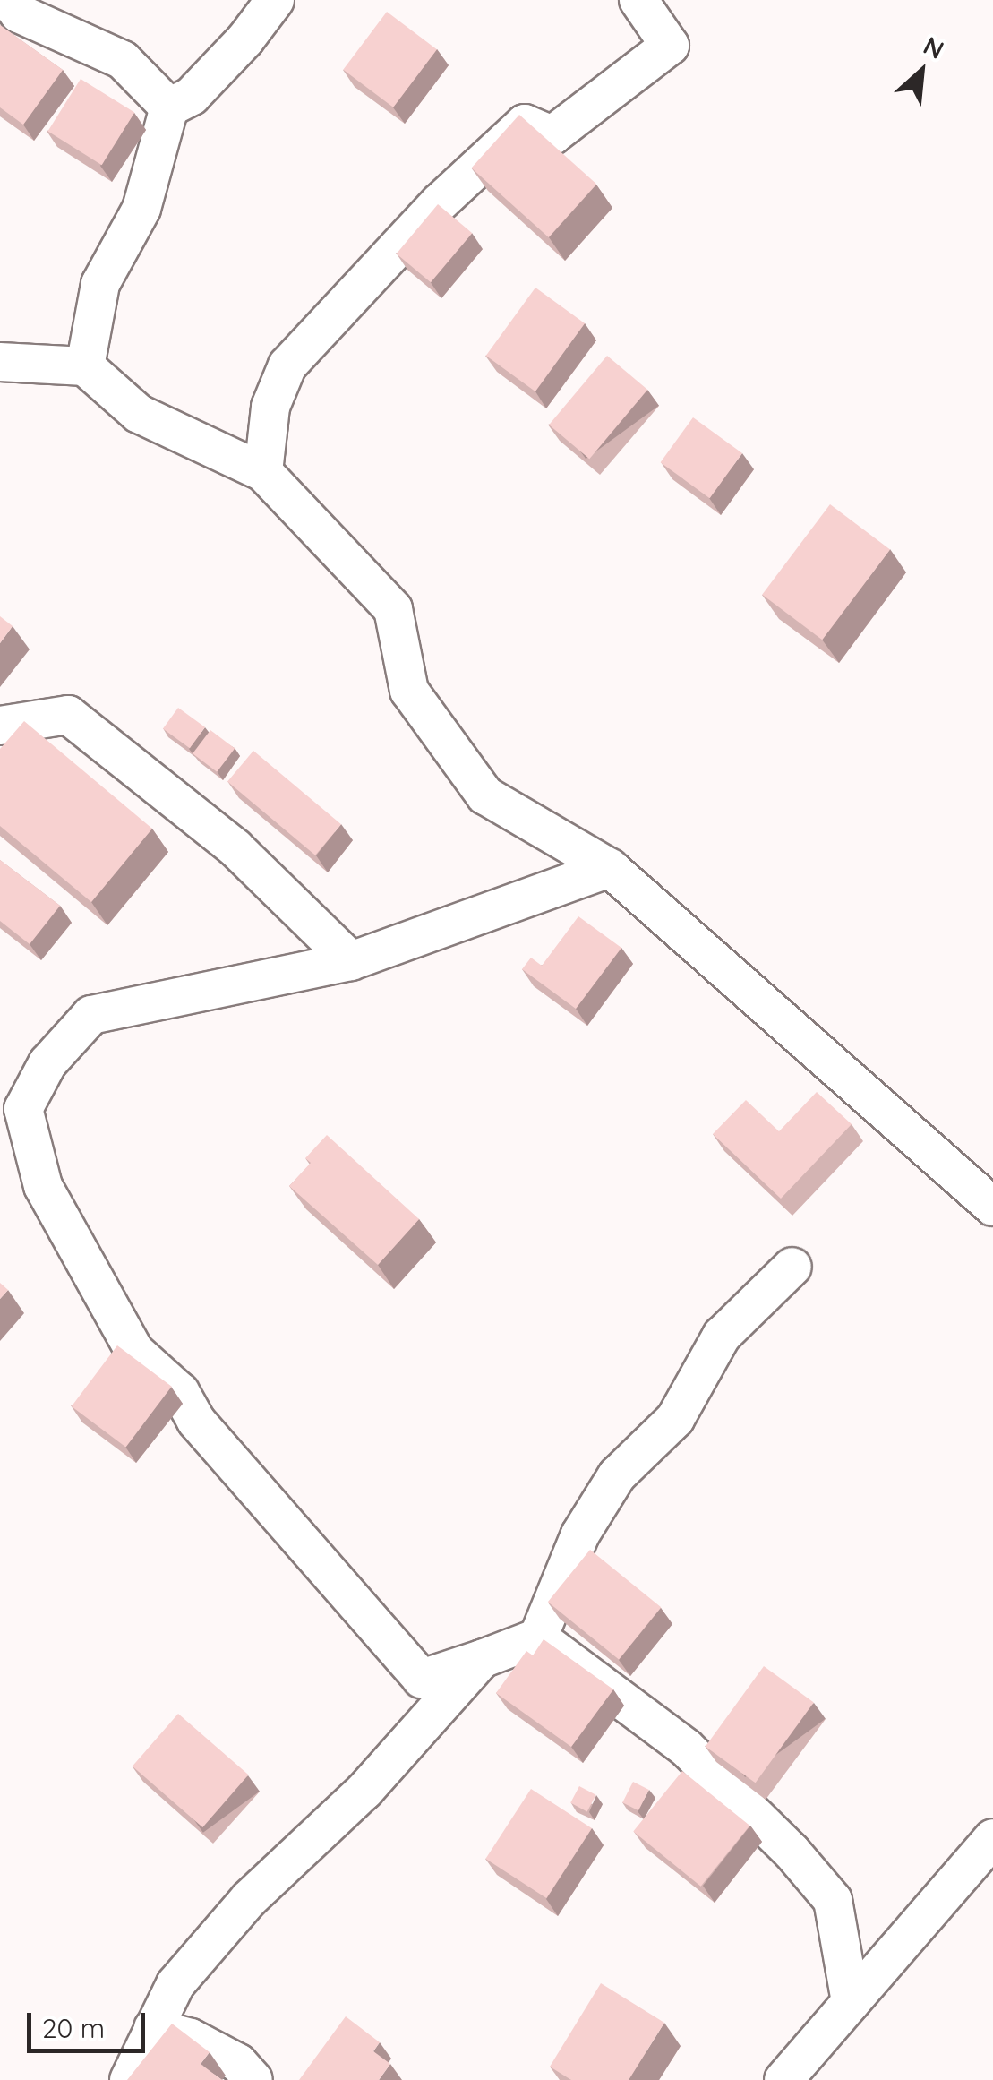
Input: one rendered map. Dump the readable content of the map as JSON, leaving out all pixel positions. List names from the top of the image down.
{
  "scale_bar": "20 m",
  "north": "top right"
}
